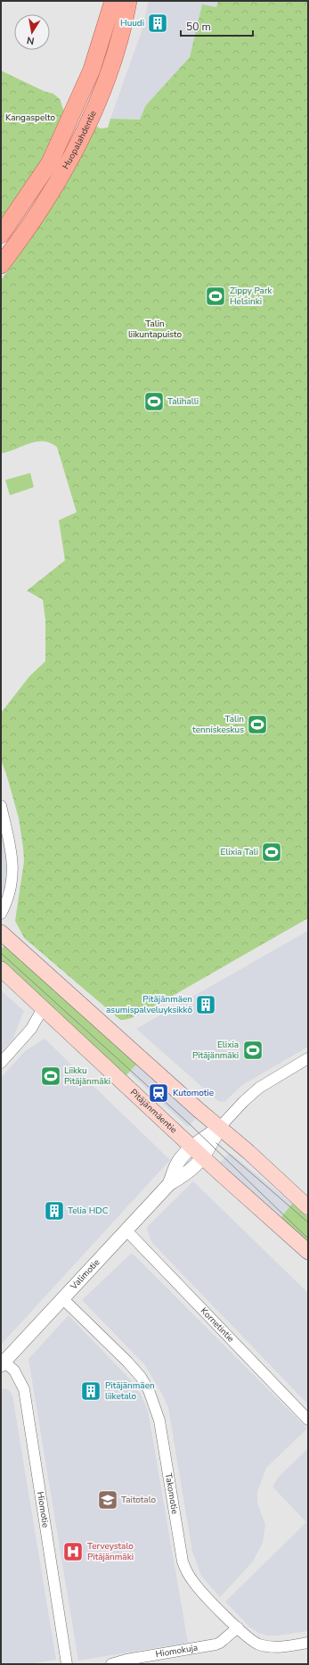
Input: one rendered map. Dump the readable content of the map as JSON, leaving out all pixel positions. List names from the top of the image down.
{
  "streets": {
    "main road": ["Huopalahdentie", "Pitäjänmäentie"],
    "street": [
      "Valimotie",
      "Kornetintie",
      "Takomotie",
      "Hiomotie",
      "Hiomokuja"
    ]
  },
  "crossings": [
    ["Pitäjänmäentie", "Valimotie"],
    ["Valimotie", "Kornetintie"],
    ["Valimotie", "Takomotie"],
    ["Valimotie", "Hiomotie"],
    ["Takomotie", "Hiomokuja"]
  ],
  "parks": ["Kangaspelto", "Talin liikuntapuisto"],
  "places": {
    "building": [
      "Huudi",
      "Pitäjänmäen asumispalveluyksikkö",
      "Telia HDC",
      "Pitäjänmäen liiketalo"
    ],
    "sports": [
      "Zippy Park Helsinki",
      "Talihalli",
      "Talin tenniskeskus",
      "Elixia Tali",
      "Elixia Pitäjänmäki",
      "Liikku Pitäjänmäki"
    ],
    "station": ["Kutomotie"],
    "school or university": ["Taitotalo"],
    "hospital": ["Terveystalo Pitäjänmäki"]
  },
  "scale_bar": "50 m",
  "north": "bottom"
}
